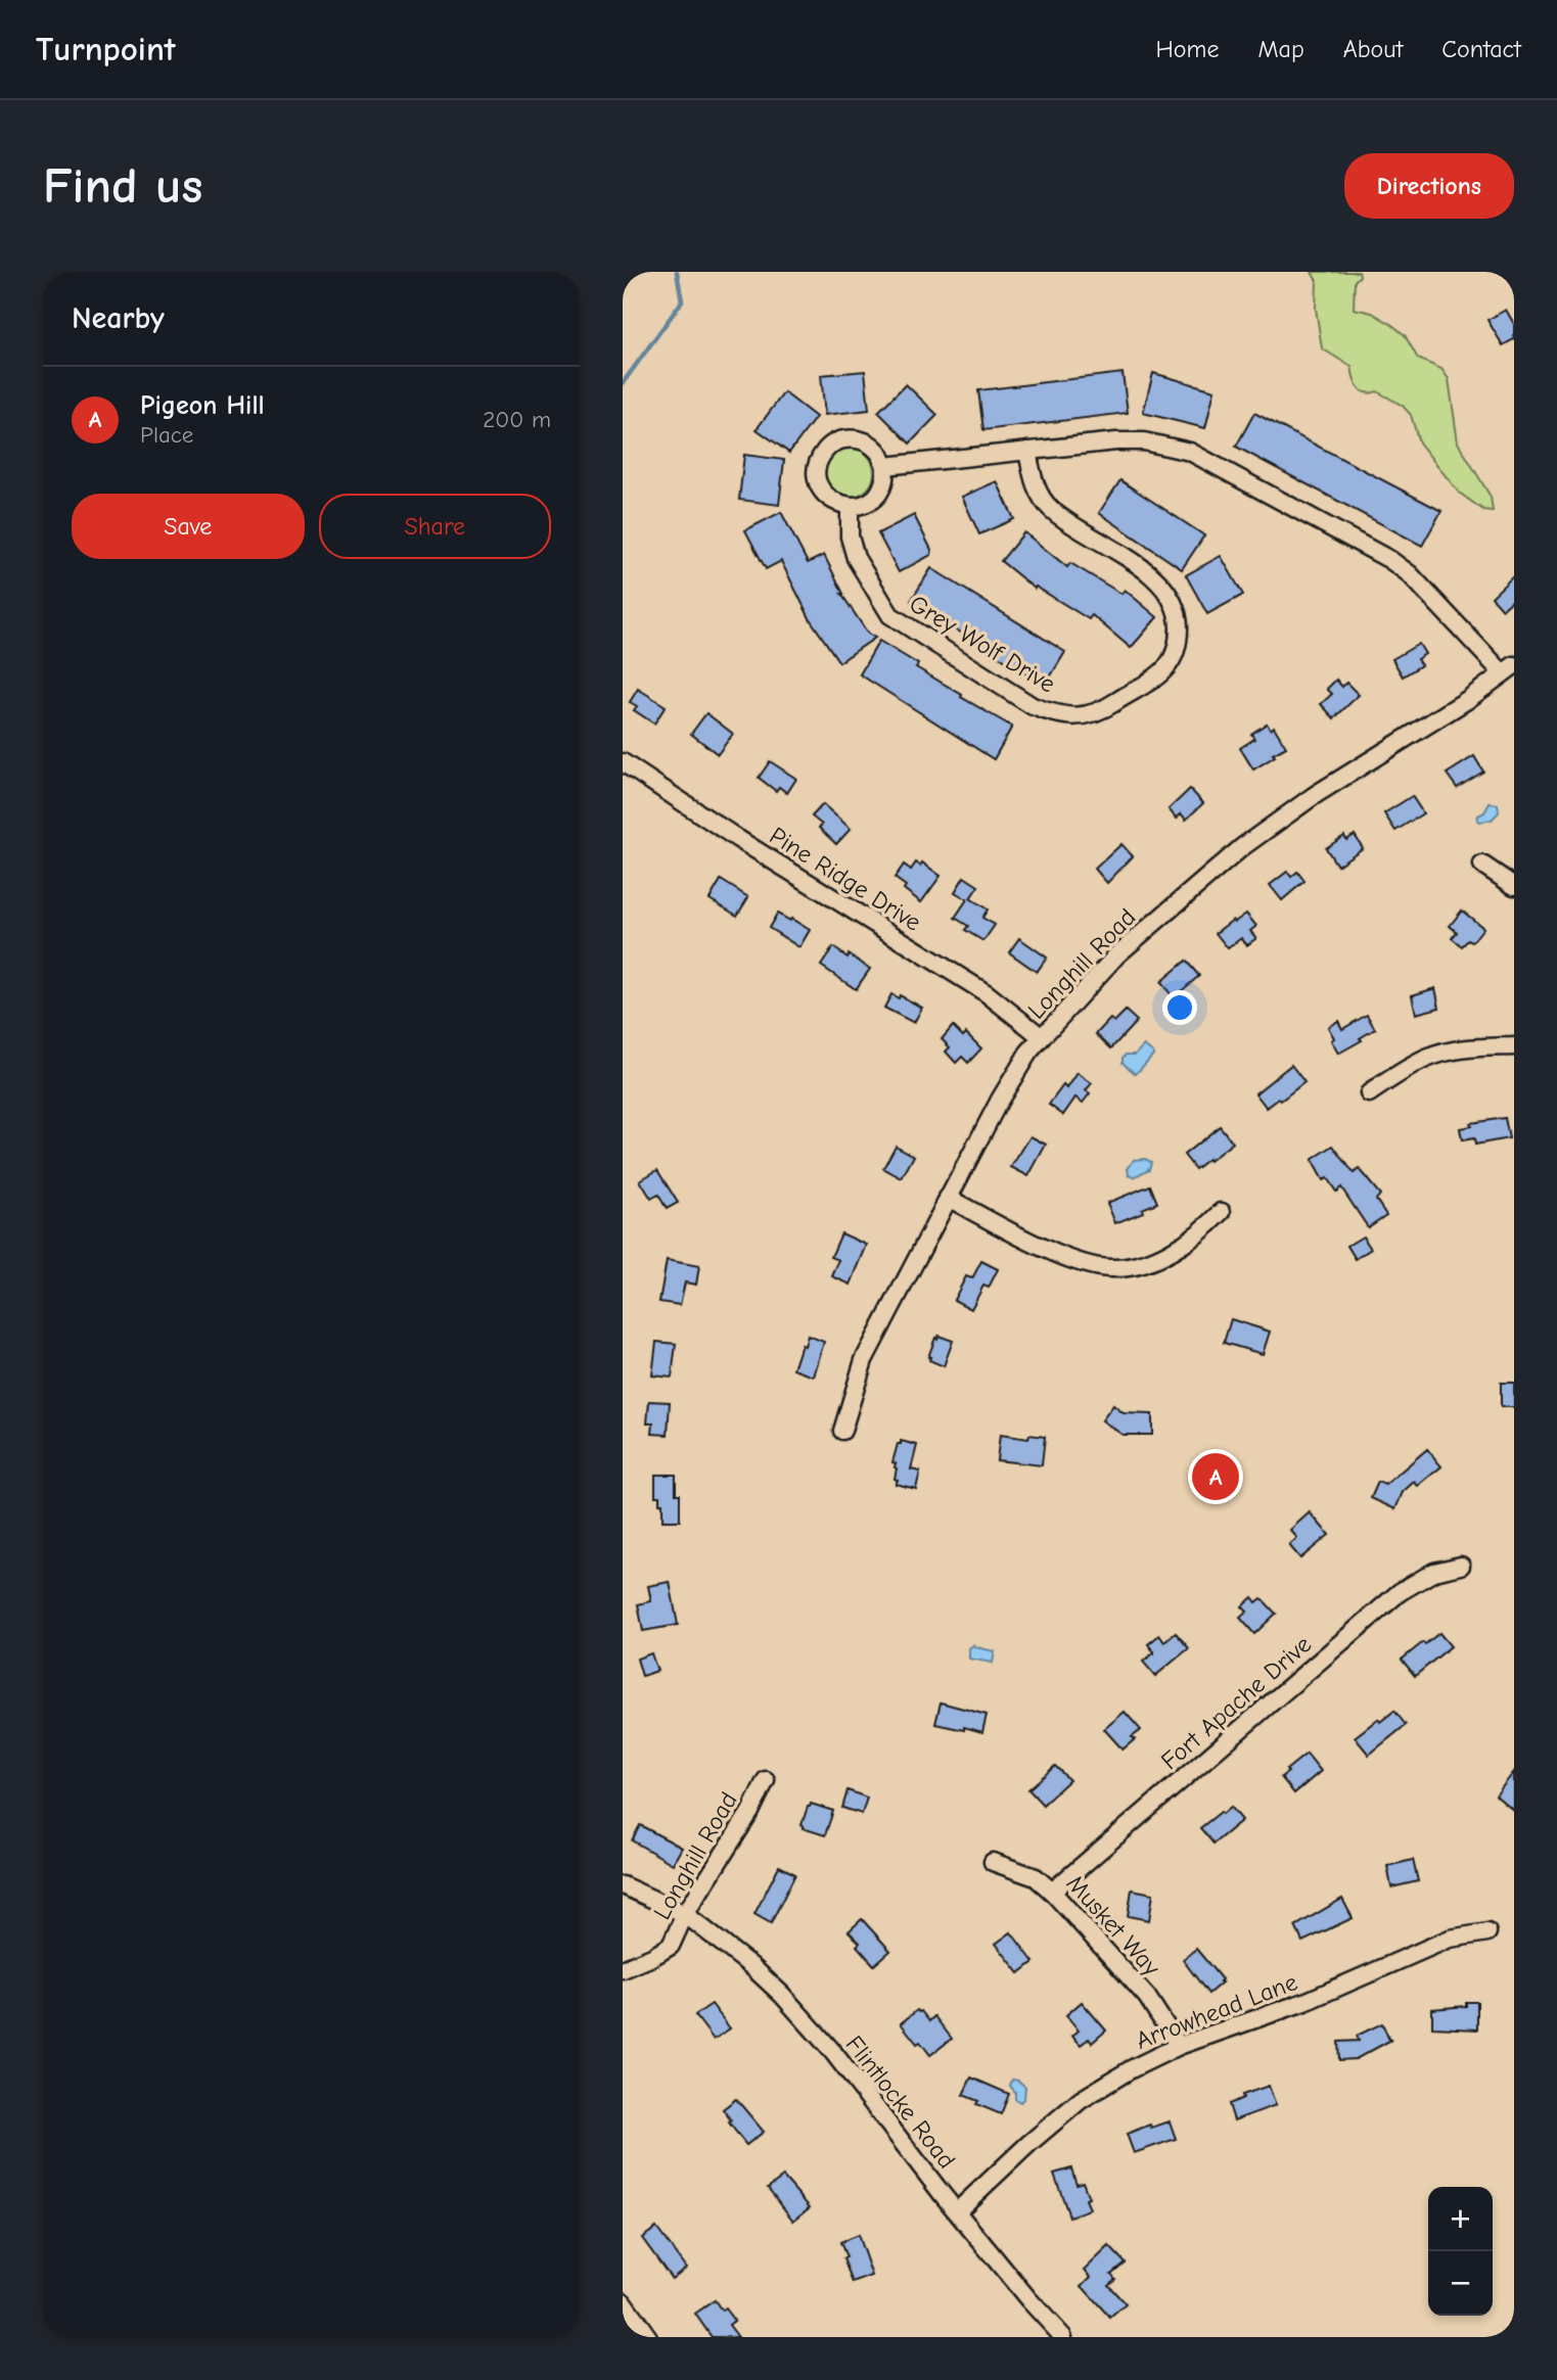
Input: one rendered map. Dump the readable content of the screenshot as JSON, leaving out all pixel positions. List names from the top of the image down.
{
  "streets": {
    "street": [
      "Grey Wolf Drive",
      "Pine Ridge Drive",
      "Longhill Road",
      "Fort Apache Drive",
      "Musket Way",
      "Arrowhead Lane",
      "Flintlocke Road"
    ]
  },
  "crossings": [
    ["Pine Ridge Drive", "Longhill Road"],
    ["Longhill Road", "Flintlocke Road"],
    ["Fort Apache Drive", "Musket Way"],
    ["Musket Way", "Arrowhead Lane"],
    ["Arrowhead Lane", "Flintlocke Road"]
  ],
  "page": {
    "header": "Turnpoint",
    "nav": [
      "Home",
      "Map",
      "About",
      "Contact"
    ],
    "buttons": [
      "Directions",
      ["Save", "Share"]
    ],
    "title": "Find us",
    "heading": "Nearby",
    "list": [
      {
        "mark": "A",
        "name": "Pigeon Hill",
        "note": "Place",
        "value": "200 m"
      }
    ],
    "pins": "A",
    "map_buttons": ["+", "−"]
  }
}
